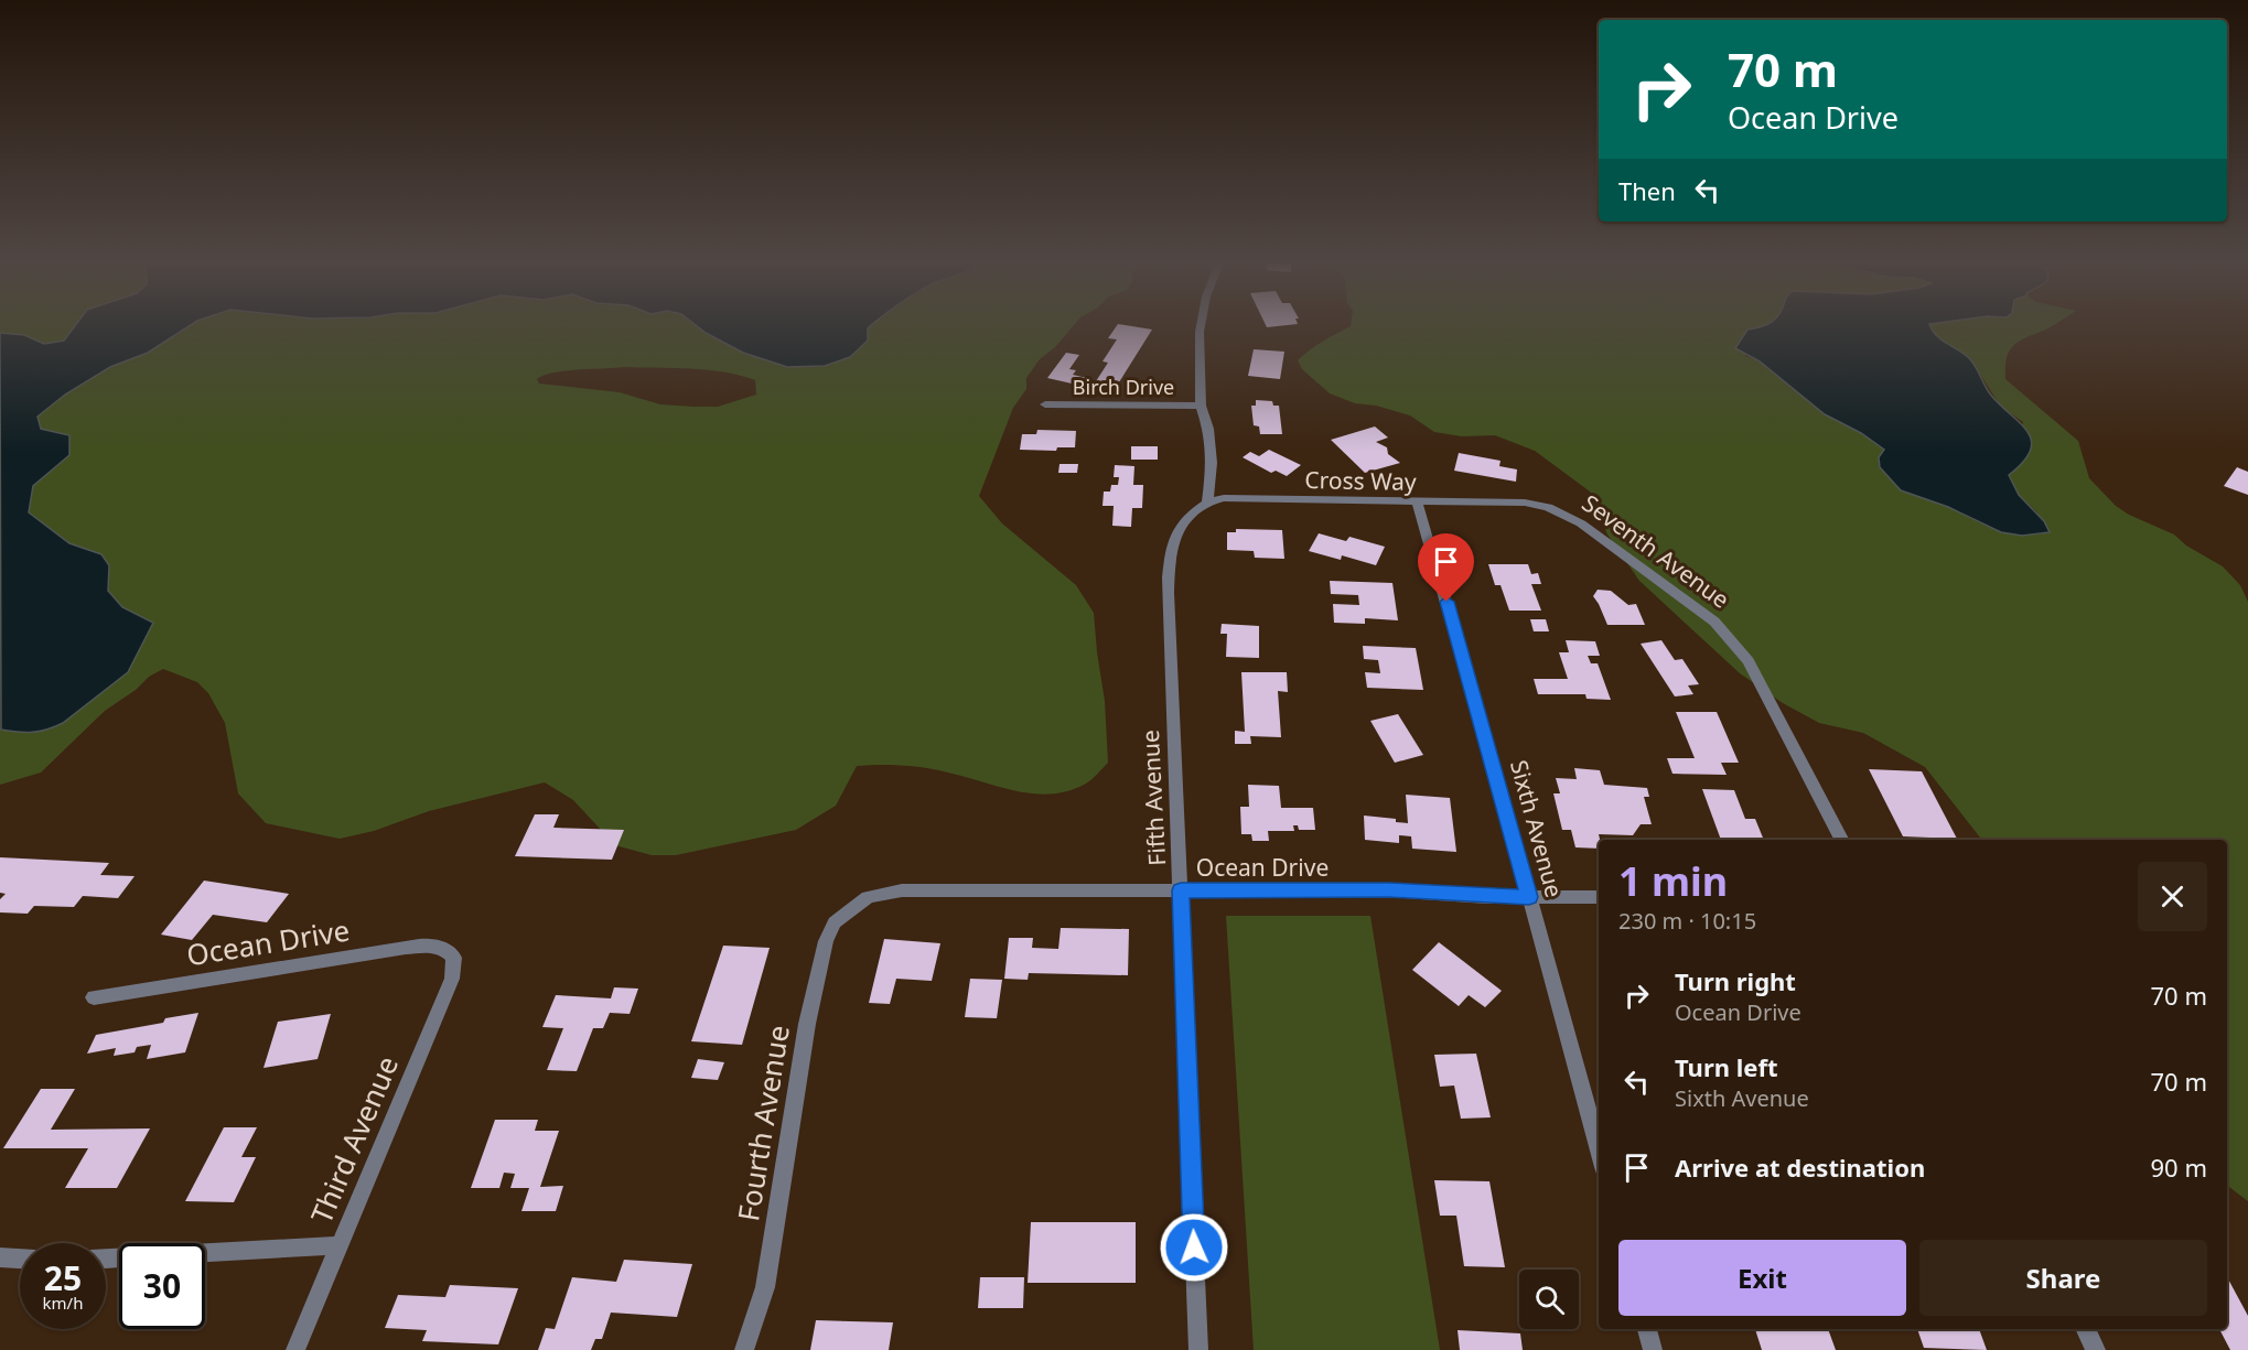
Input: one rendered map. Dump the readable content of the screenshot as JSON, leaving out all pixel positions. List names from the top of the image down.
{
  "streets": {
    "street": [
      "Birch Drive",
      "Cross Way",
      "Seventh Avenue",
      "Fifth Avenue",
      "Sixth Avenue",
      "Ocean Drive",
      "Fourth Avenue",
      "Third Avenue"
    ]
  },
  "crossings": [
    ["Cross Way", "Seventh Avenue"],
    ["Cross Way", "Fifth Avenue"],
    ["Cross Way", "Sixth Avenue"],
    ["Fifth Avenue", "Ocean Drive"],
    ["Sixth Avenue", "Ocean Drive"],
    ["Ocean Drive", "Fourth Avenue"],
    ["Ocean Drive", "Third Avenue"]
  ],
  "page": {
    "turn": ["70 m", "Ocean Drive"],
    "then": "Then",
    "heading": ["1 min", "230 m · 10:15"],
    "list": [
      {
        "name": "Turn right",
        "note": "Ocean Drive",
        "value": "70 m"
      },
      {
        "name": "Turn left",
        "note": "Sixth Avenue",
        "value": "70 m"
      },
      {
        "name": "Arrive at destination",
        "value": "90 m"
      }
    ],
    "buttons": ["Exit", "Share"],
    "speed": "25 km/h",
    "limit": "30"
  }
}
